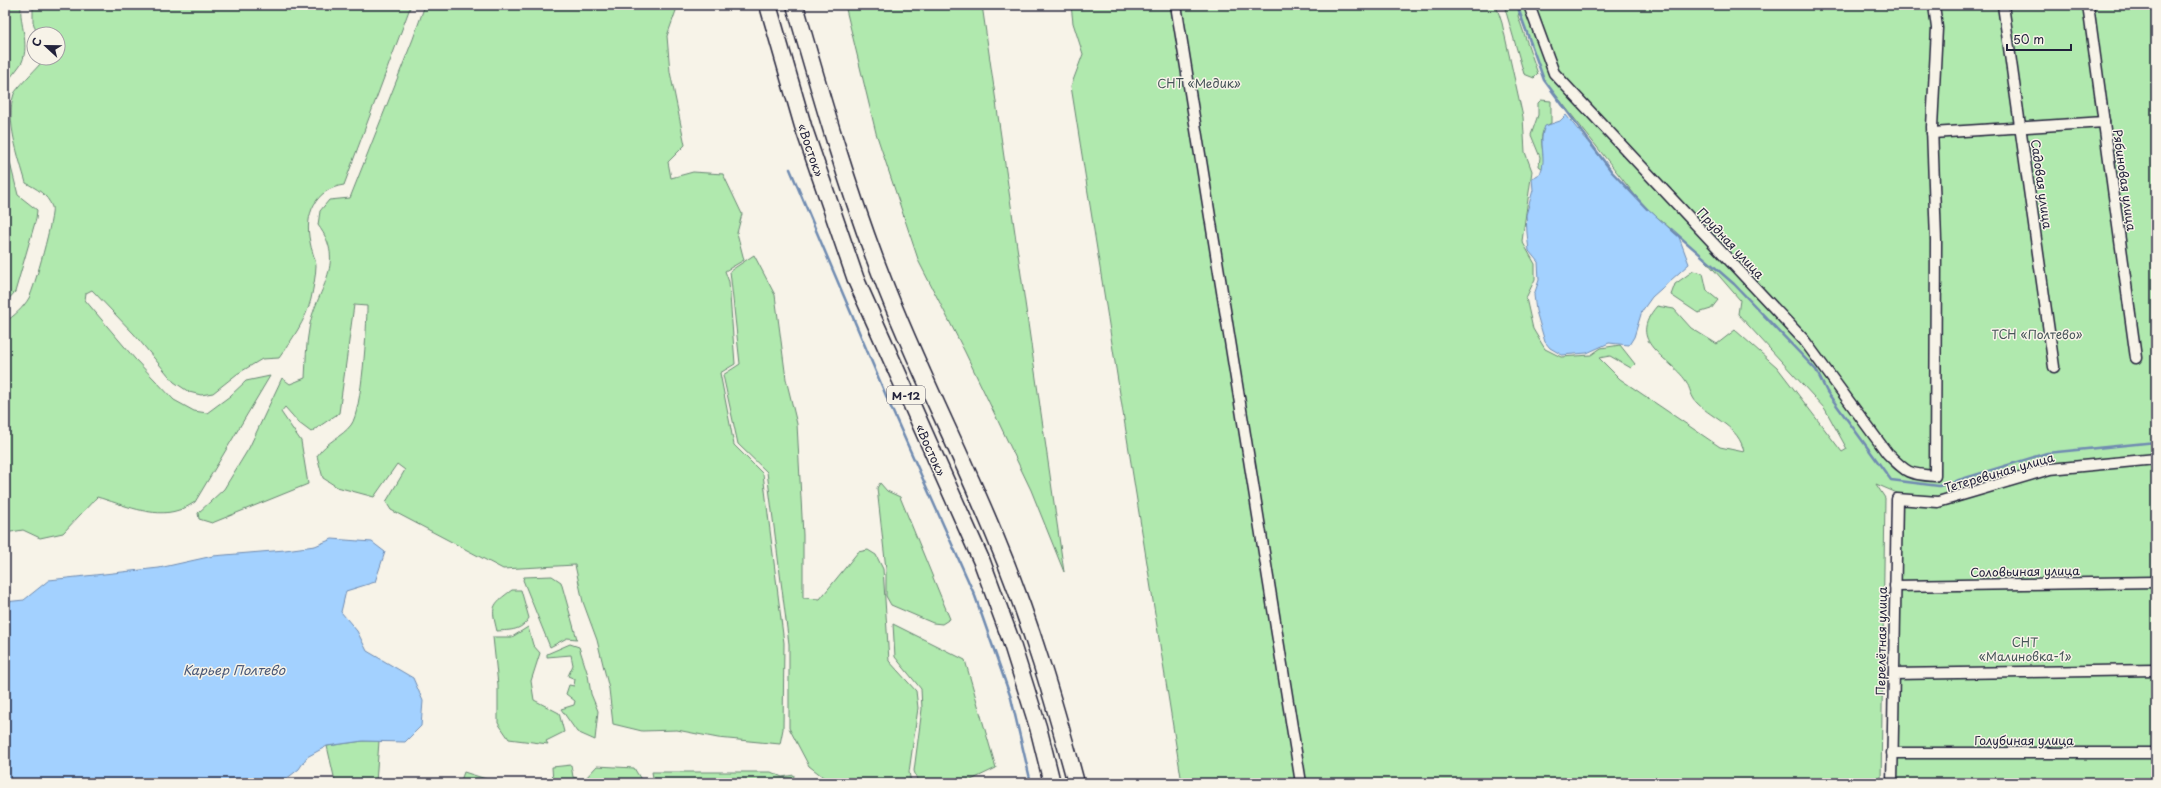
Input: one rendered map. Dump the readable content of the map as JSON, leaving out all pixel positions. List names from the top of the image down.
{
  "streets": {
    "highway": ["«Восток»", "М-12"],
    "street": [
      "Рябиновая улица",
      "Садовая улица",
      "Прудная улица",
      "Тетеревиная улица",
      "Соловьиная улица",
      "Перелётная улица",
      "Голубиная улица"
    ]
  },
  "crossings": [
    ["Тетеревиная улица", "Перелётная улица"],
    ["Соловьиная улица", "Перелётная улица"],
    ["Перелётная улица", "Голубиная улица"]
  ],
  "water": ["Карьер Полтево"],
  "parks": ["СНТ «Медик»", "ТСН «Полтево»", "СНТ «Малиновка-1»"],
  "scale_bar": "50 m",
  "north": "left"
}
